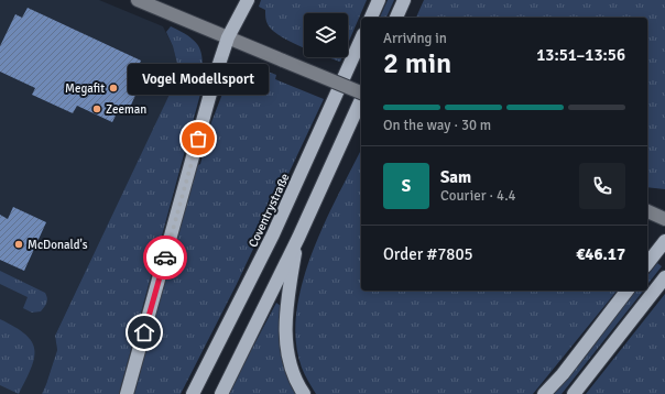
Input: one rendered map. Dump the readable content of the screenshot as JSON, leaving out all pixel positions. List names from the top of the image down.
{
  "streets": {
    "highway": ["Coventrystraße"]
  },
  "places": [
    "Megafit",
    "Zeeman",
    "Vogel Modellsport",
    "McDonald's"
  ],
  "page": {
    "heading": ["2 min", "Arriving in", "13:51–13:56"],
    "panel": [
      "Sam",
      "Courier · 4.4",
      "Order #7805",
      "€46.17"
    ],
    "bubble": "Vogel Modellsport",
    "bar": "On the way · 30 m",
    "round": "S"
  }
}
